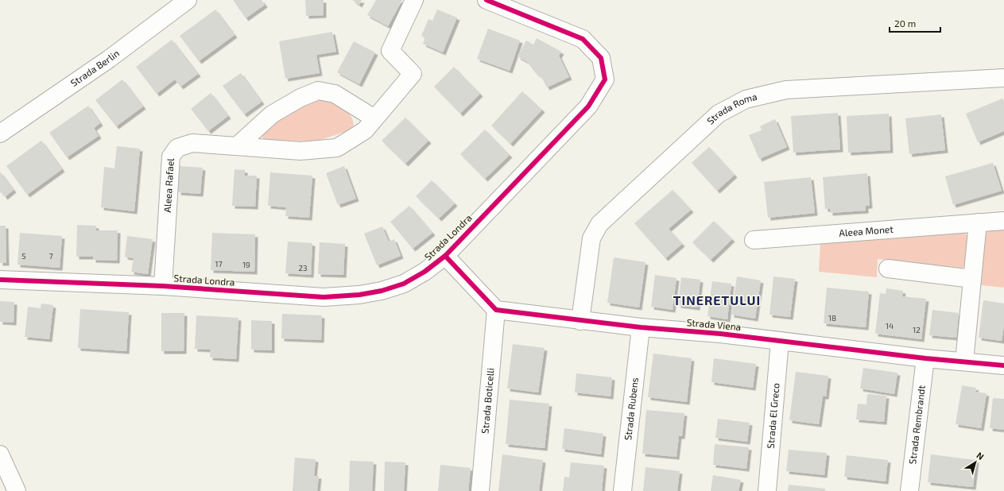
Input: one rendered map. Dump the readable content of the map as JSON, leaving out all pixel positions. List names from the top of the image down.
{
  "streets": {
    "street": [
      "Strada Berlin",
      "Strada Roma",
      "Aleea Rafael",
      "Aleea Monet",
      "Strada Londra",
      "Strada Viena",
      "Strada Boticelli",
      "Strada Rubens",
      "Strada El Greco",
      "Strada Rembrandt"
    ]
  },
  "crossings": [
    ["Strada Roma", "Strada Viena"],
    ["Aleea Rafael", "Strada Londra"],
    ["Strada Viena", "Strada Boticelli"],
    ["Strada Viena", "Strada Rubens"],
    ["Strada Viena", "Strada El Greco"],
    ["Strada Viena", "Strada Rembrandt"]
  ],
  "districts": ["TINERETULUI"],
  "house_numbers": [
    "5",
    "7",
    "17",
    "19",
    "23",
    "18",
    "14",
    "12"
  ],
  "scale_bar": "20 m",
  "north": "top right"
}
